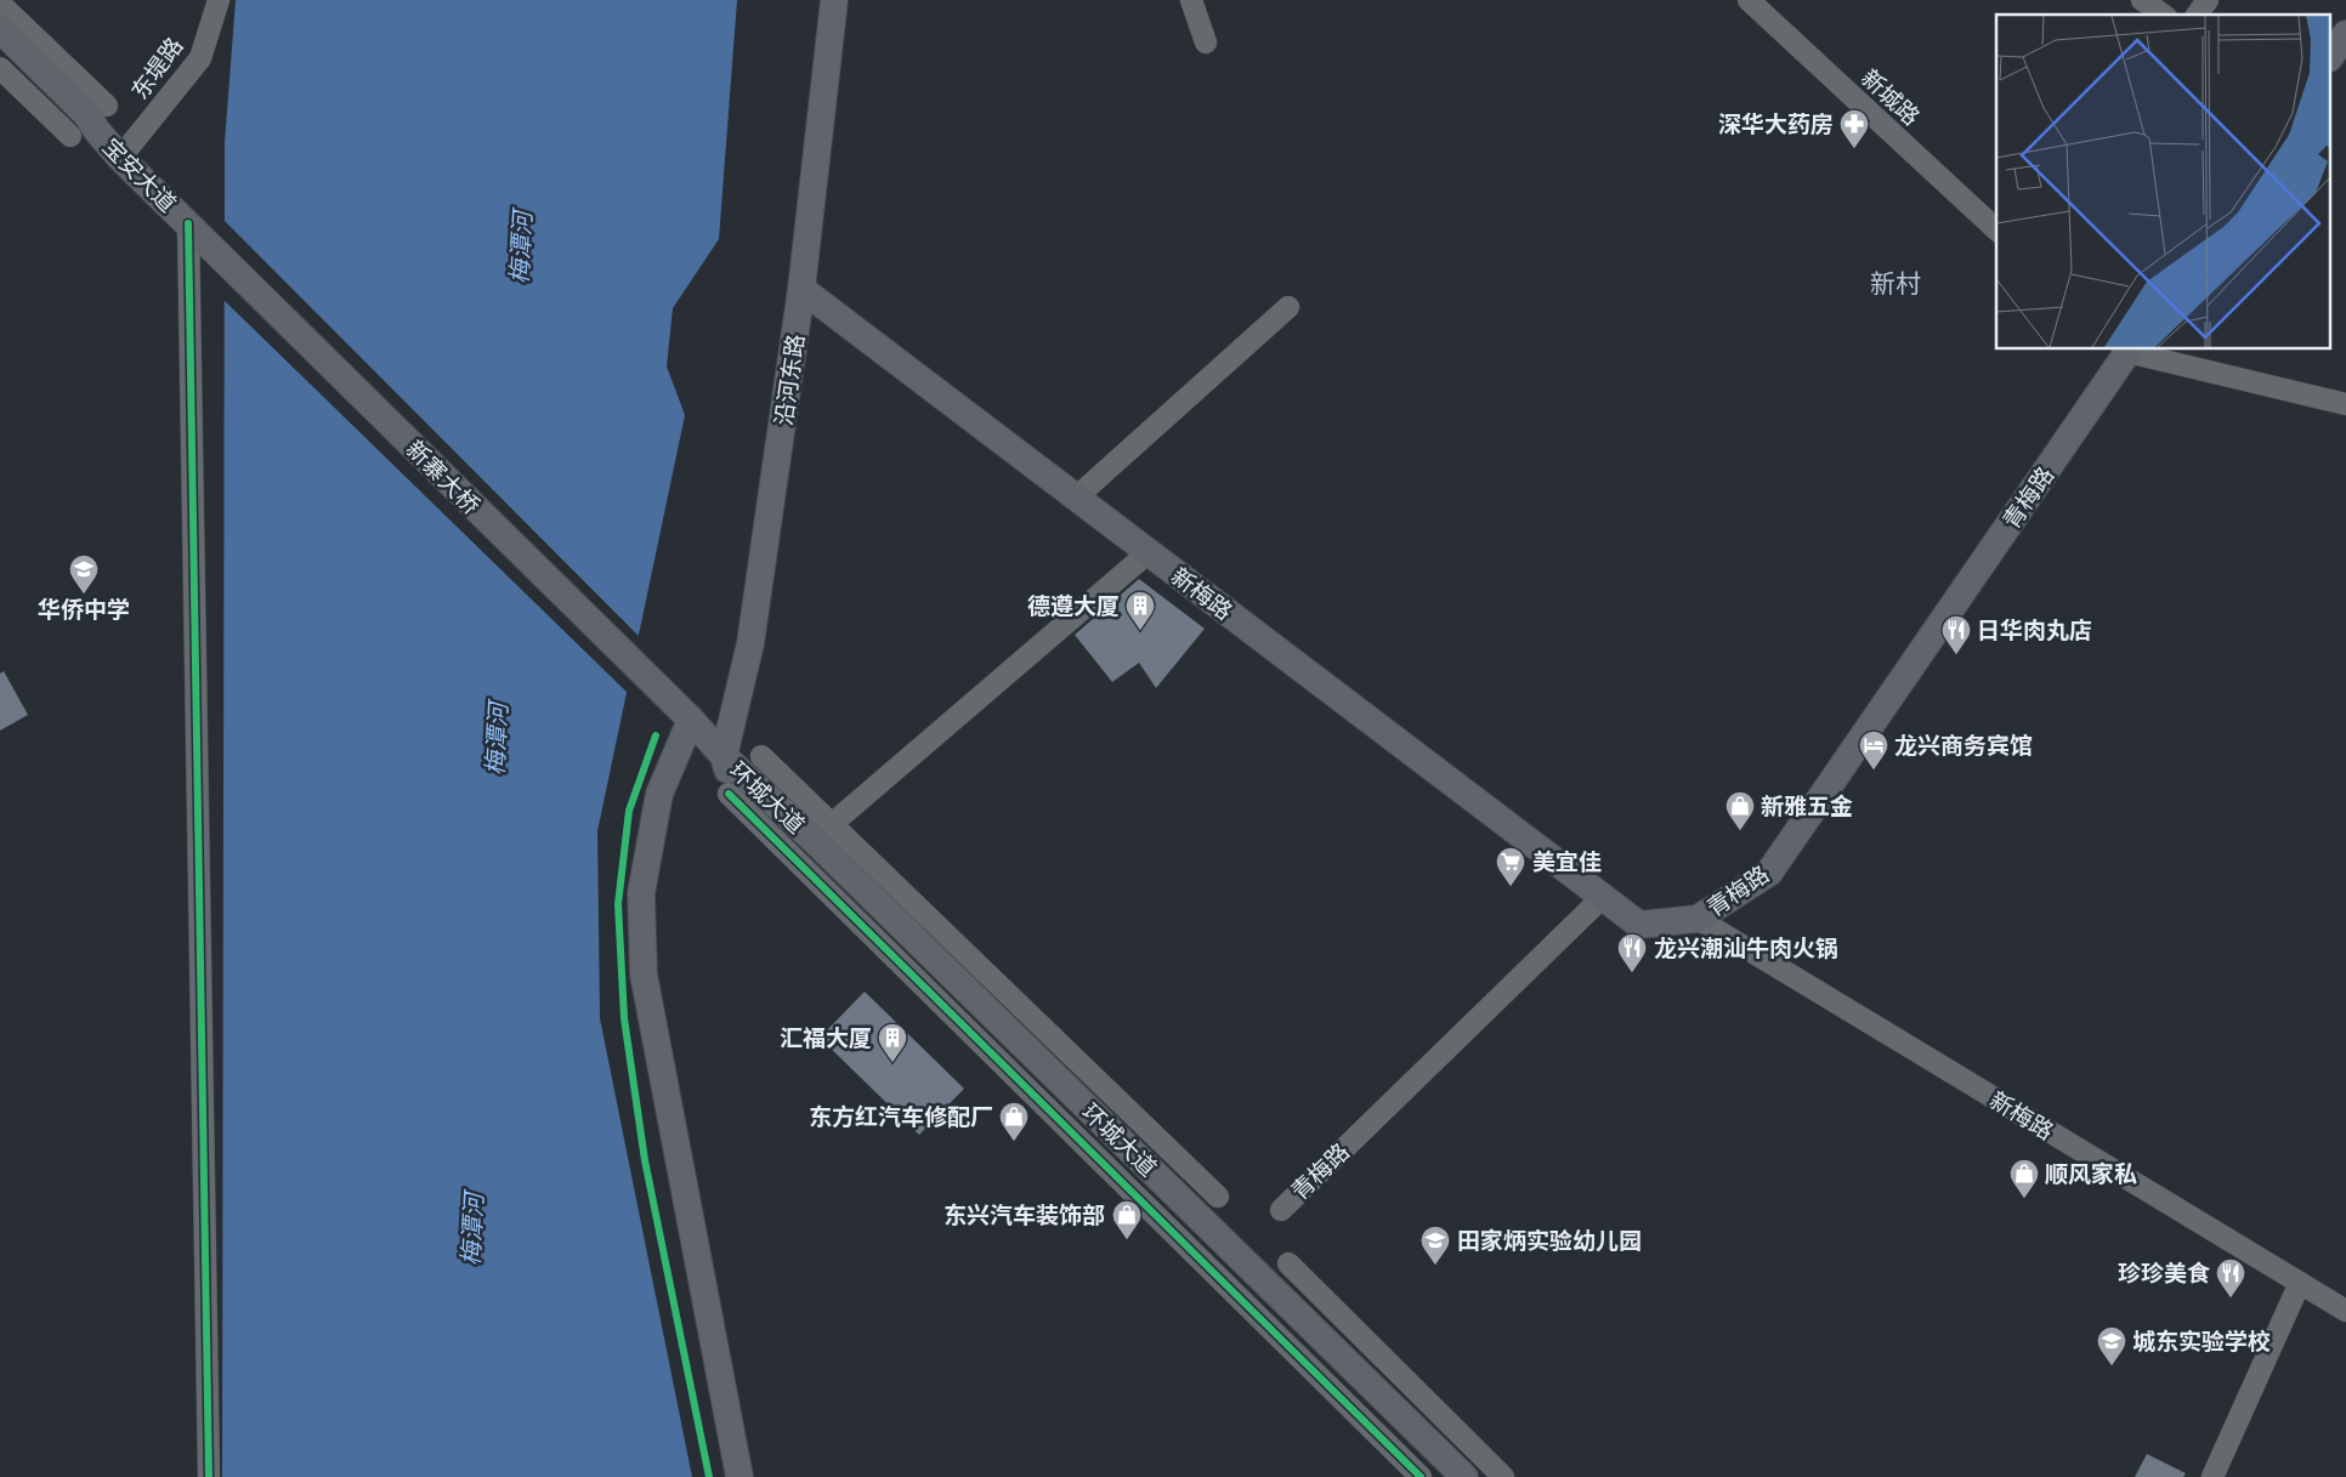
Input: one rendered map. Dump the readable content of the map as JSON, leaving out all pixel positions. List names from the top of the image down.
{
  "streets": {
    "main road": [
      "宝安大道",
      "沿河东路",
      "新寨大桥",
      "青梅路",
      "新梅路",
      "环城大道"
    ],
    "street": ["东堤路", "新城路"]
  },
  "crossings": [
    ["东堤路", "宝安大道"],
    ["宝安大道", "新寨大桥"],
    ["沿河东路", "新寨大桥"],
    ["沿河东路", "新梅路"],
    ["沿河东路", "环城大道"],
    ["新寨大桥", "环城大道"],
    ["青梅路", "新梅路"]
  ],
  "districts": ["新村"],
  "water": ["梅潭河"],
  "places": {
    "pharmacy": ["深华大药房"],
    "school or university": ["华侨中学", "田家炳实验幼儿园", "城东实验学校"],
    "building": ["德遵大厦", "汇福大厦"],
    "restaurant": ["日华肉丸店", "龙兴潮汕牛肉火锅", "珍珍美食"],
    "hotel": ["龙兴商务宾馆"],
    "shop": [
      "新雅五金",
      "东方红汽车修配厂",
      "顺风家私",
      "东兴汽车装饰部"
    ],
    "supermarket": ["美宜佳"]
  }
}
